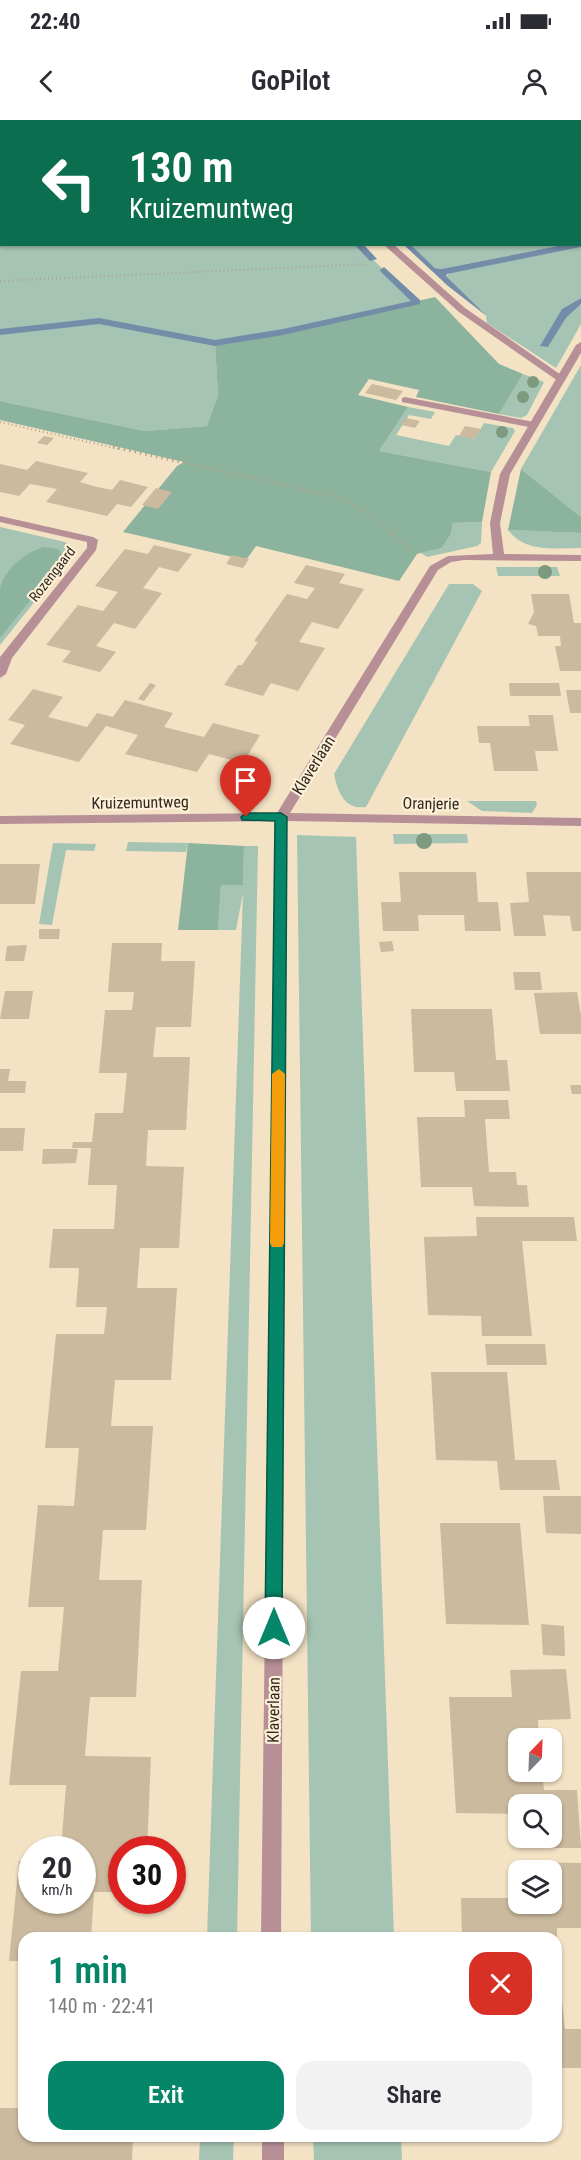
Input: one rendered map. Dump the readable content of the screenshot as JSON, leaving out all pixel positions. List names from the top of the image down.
{
  "streets": {
    "street": [
      "Rozengaard",
      "Klaverlaan",
      "Kruizemuntweg",
      "Oranjerie"
    ]
  },
  "crossings": [
    ["Klaverlaan", "Kruizemuntweg"],
    ["Klaverlaan", "Oranjerie"],
    ["Kruizemuntweg", "Oranjerie"]
  ],
  "north": "top right",
  "page": {
    "status": "22:40",
    "header": "GoPilot",
    "turn": ["130 m", "Kruizemuntweg"],
    "speed": "20 km/h",
    "limit": "30",
    "heading": ["1 min", "140 m · 22:41"],
    "buttons": ["Exit", "Share"]
  }
}
